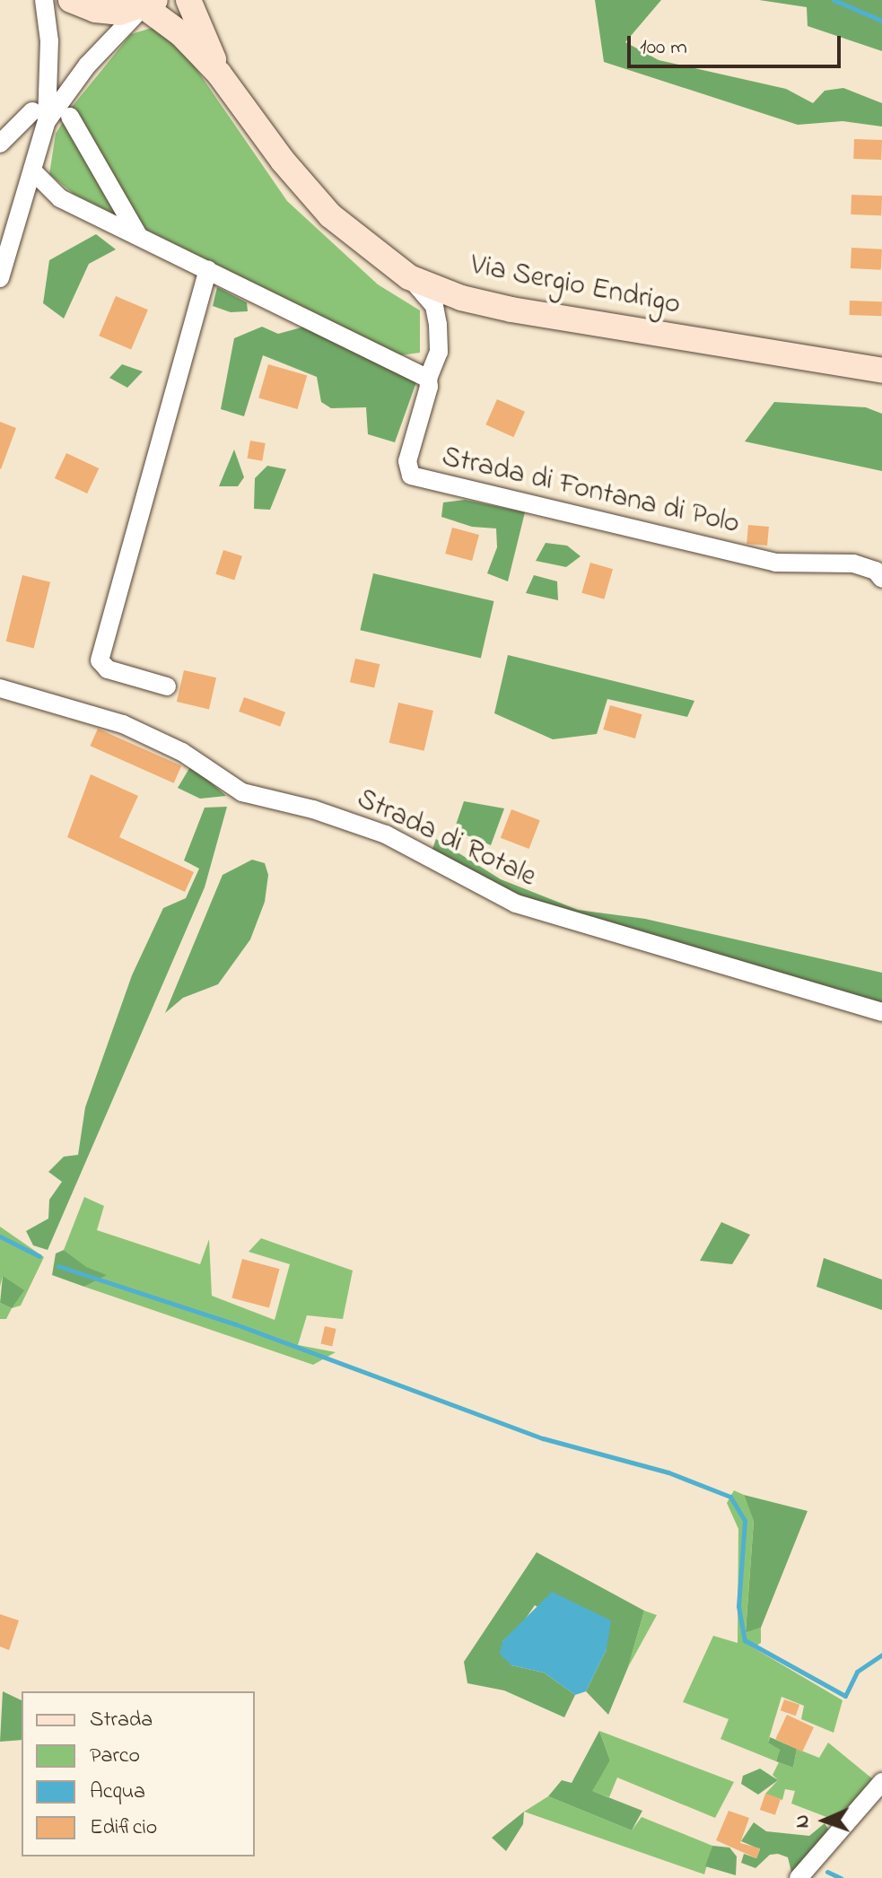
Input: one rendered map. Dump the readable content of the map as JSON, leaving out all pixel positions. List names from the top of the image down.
{
  "streets": {
    "street": ["Via Sergio Endrigo", "Strada di Fontana di Polo", "Strada di Rotale"]
  },
  "legend": [
    "Strada",
    "Parco",
    "Acqua",
    "Edificio"
  ],
  "scale_bar": "100 m",
  "north": "left"
}
